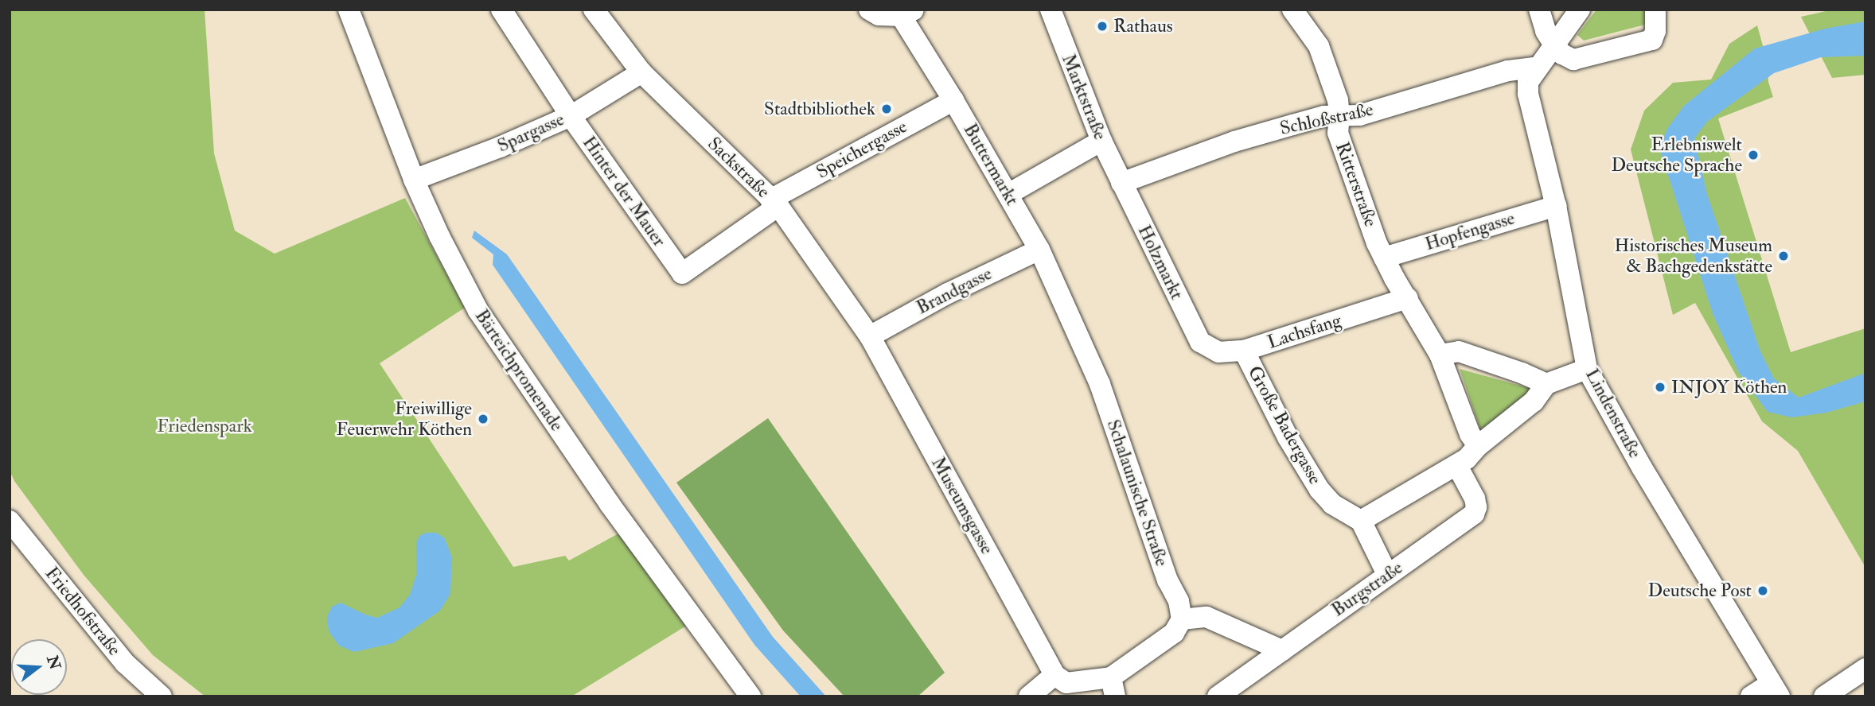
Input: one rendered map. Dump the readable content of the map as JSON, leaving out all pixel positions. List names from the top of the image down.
{
  "streets": {
    "street": [
      "Marktstraße",
      "Schloßstraße",
      "Spargasse",
      "Speichergasse",
      "Buttermarkt",
      "Sackstraße",
      "Ritterstraße",
      "Hinter der Mauer",
      "Hopfengasse",
      "Holzmarkt",
      "Brandgasse",
      "Lachsfang",
      "Bärteichpromenade",
      "Lindenstraße",
      "Große Badergasse",
      "Schalaunische Straße",
      "Museumsgasse",
      "Burgstraße",
      "Friedhofstraße"
    ]
  },
  "crossings": [
    ["Marktstraße", "Schloßstraße"],
    ["Marktstraße", "Holzmarkt"],
    ["Schloßstraße", "Ritterstraße"],
    ["Schloßstraße", "Holzmarkt"],
    ["Schloßstraße", "Lindenstraße"],
    ["Spargasse", "Sackstraße"],
    ["Spargasse", "Hinter der Mauer"],
    ["Spargasse", "Bärteichpromenade"],
    ["Speichergasse", "Buttermarkt"],
    ["Speichergasse", "Sackstraße"],
    ["Speichergasse", "Hinter der Mauer"],
    ["Buttermarkt", "Brandgasse"],
    ["Buttermarkt", "Schalaunische Straße"],
    ["Sackstraße", "Hinter der Mauer"],
    ["Sackstraße", "Brandgasse"],
    ["Sackstraße", "Museumsgasse"],
    ["Ritterstraße", "Hopfengasse"],
    ["Ritterstraße", "Lachsfang"],
    ["Hopfengasse", "Lindenstraße"],
    ["Holzmarkt", "Lachsfang"],
    ["Brandgasse", "Museumsgasse"],
    ["Lachsfang", "Große Badergasse"]
  ],
  "parks": ["Friedenspark"],
  "places": [
    "Rathaus",
    "Stadtbibliothek",
    "Erlebniswelt Deutsche Sprache",
    "Historisches Museum & Bachgedenkstätte",
    "INJOY Köthen",
    "Freiwillige Feuerwehr Köthen",
    "Deutsche Post"
  ],
  "north": "right"
}
